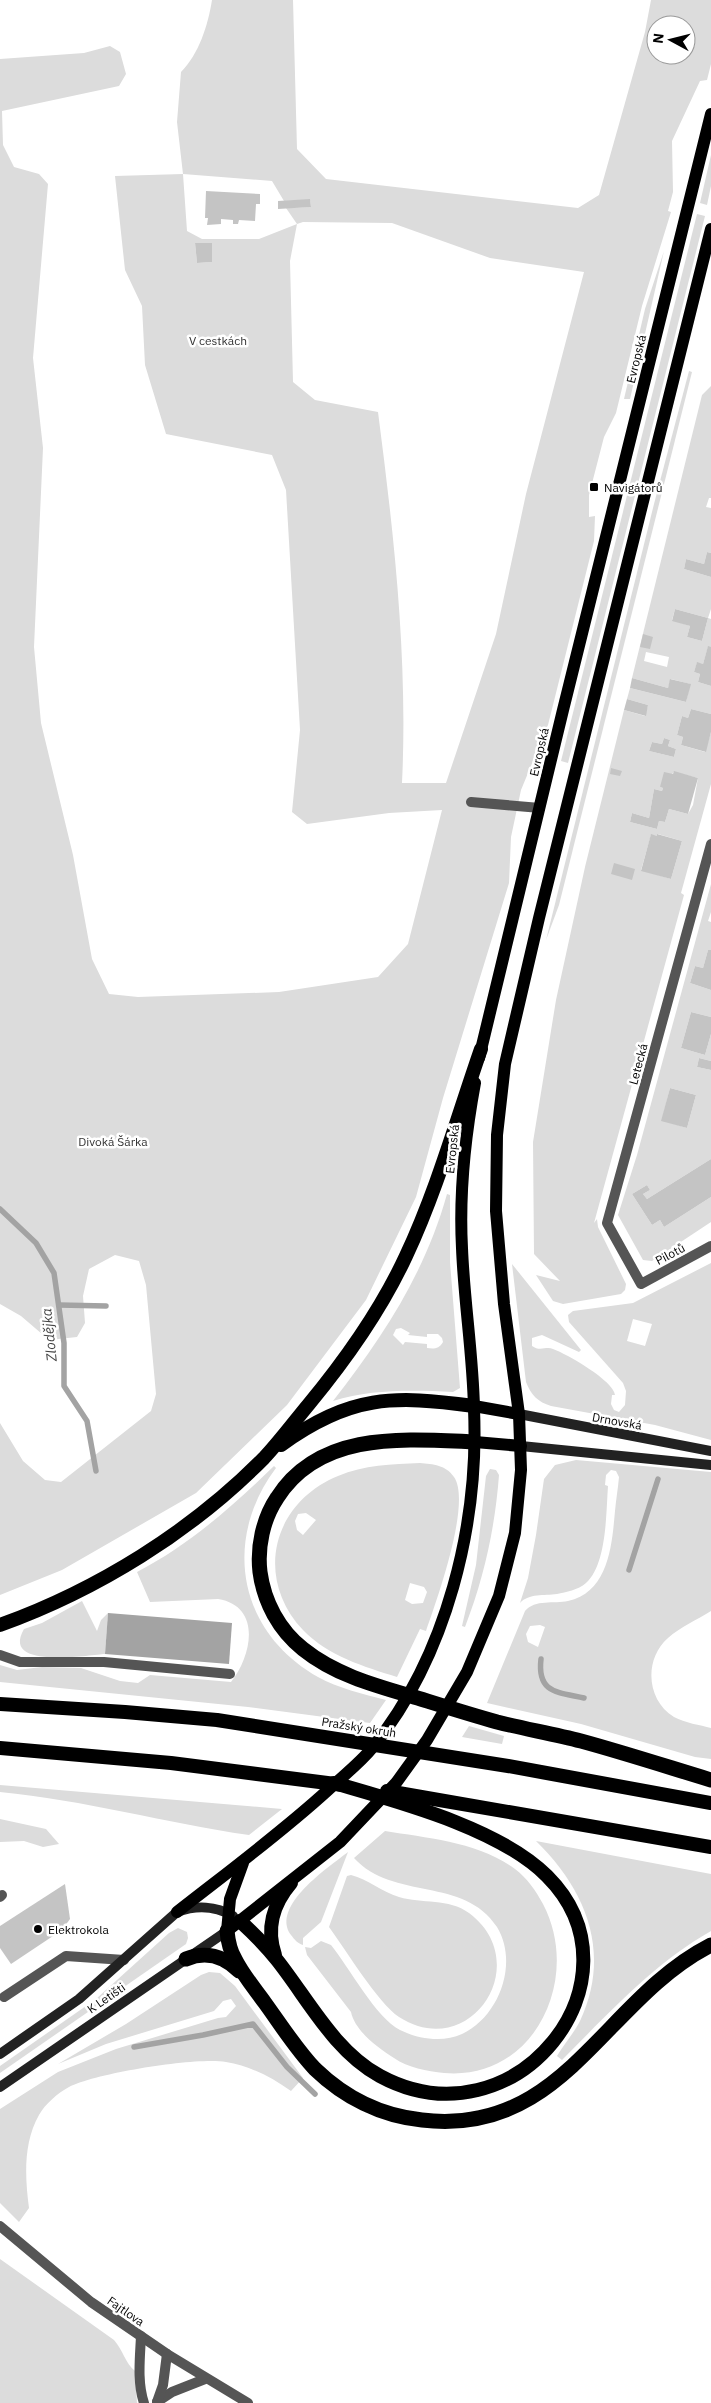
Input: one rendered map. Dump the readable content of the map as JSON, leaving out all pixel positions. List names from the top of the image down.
{
  "streets": {
    "highway": ["Pražský okruh"],
    "main road": ["Evropská", "Drnovská", "K Letišti"],
    "street": ["Letecká", "Pilotů", "Fajtlova"]
  },
  "crossings": [
    ["Evropská", "K Letišti"],
    ["Letecká", "Pilotů"]
  ],
  "water": ["Zlodějka"],
  "parks": ["V cestkách", "Divoká Šárka"],
  "places": {
    "transit": ["Navigátorů"],
    "other": ["Elektrokola"]
  },
  "north": "left"
}
